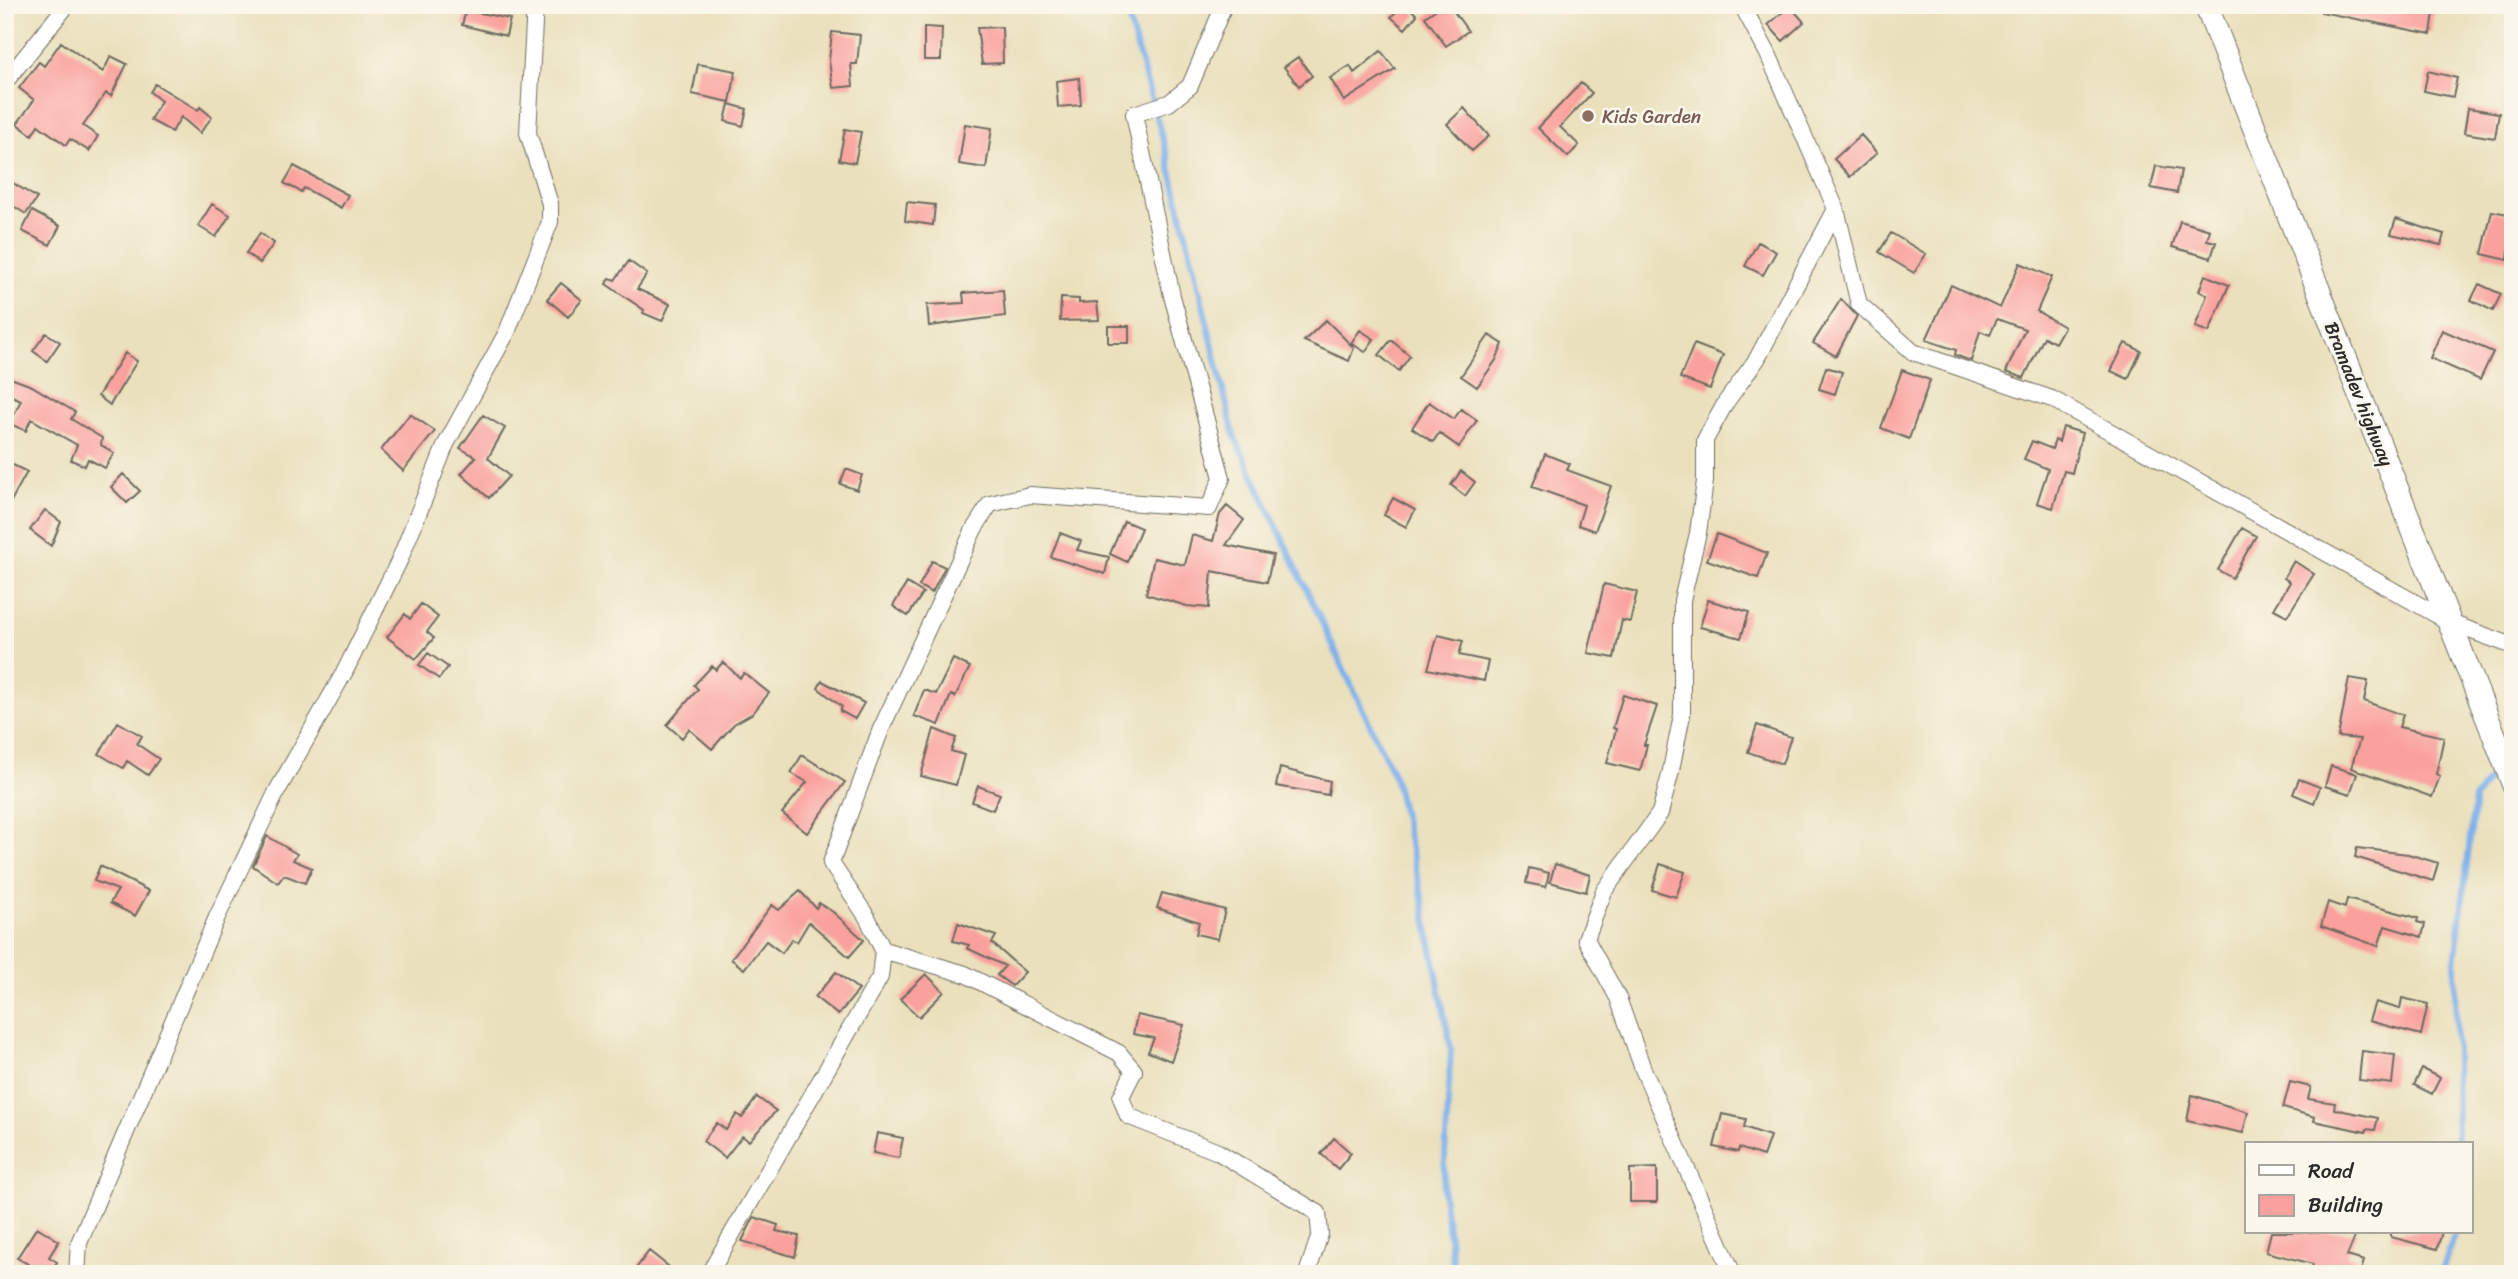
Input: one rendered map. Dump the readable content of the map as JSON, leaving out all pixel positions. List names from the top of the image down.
{
  "streets": {
    "street": ["Bramadev highway"]
  },
  "places": ["Kids Garden"],
  "legend": ["Road", "Building"]
}
